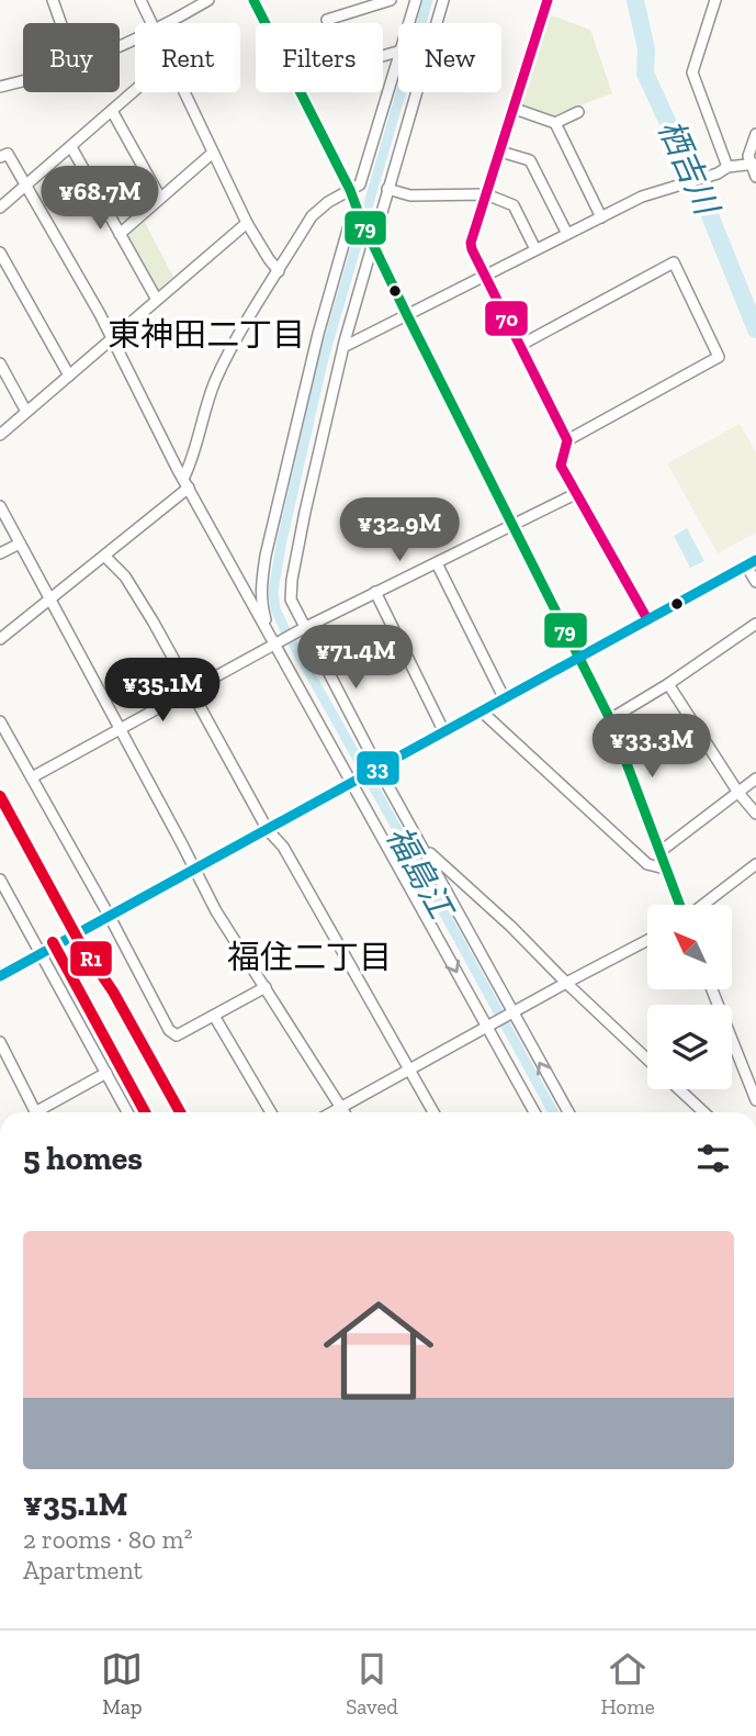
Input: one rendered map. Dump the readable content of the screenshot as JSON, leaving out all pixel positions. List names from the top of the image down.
{
  "districts": ["東神田二丁目", "福住二丁目"],
  "water": ["栖吉川", "福島江"],
  "lines": [
    "transit line 79",
    "transit line 70",
    "transit line 33",
    "transit line R1"
  ],
  "north": "top left",
  "page": {
    "chip": [
      "Buy",
      "Rent",
      "Filters",
      "New"
    ],
    "price": [
      "¥68.7M",
      "¥32.9M",
      "¥71.4M",
      "¥35.1M",
      "¥33.3M"
    ],
    "heading": "5 homes",
    "list": [
      {
        "name": "¥35.1M",
        "note": "2 rooms · 80 m² · Apartment"
      }
    ],
    "tabs": ["Map", "Saved", "Home"]
  }
}
